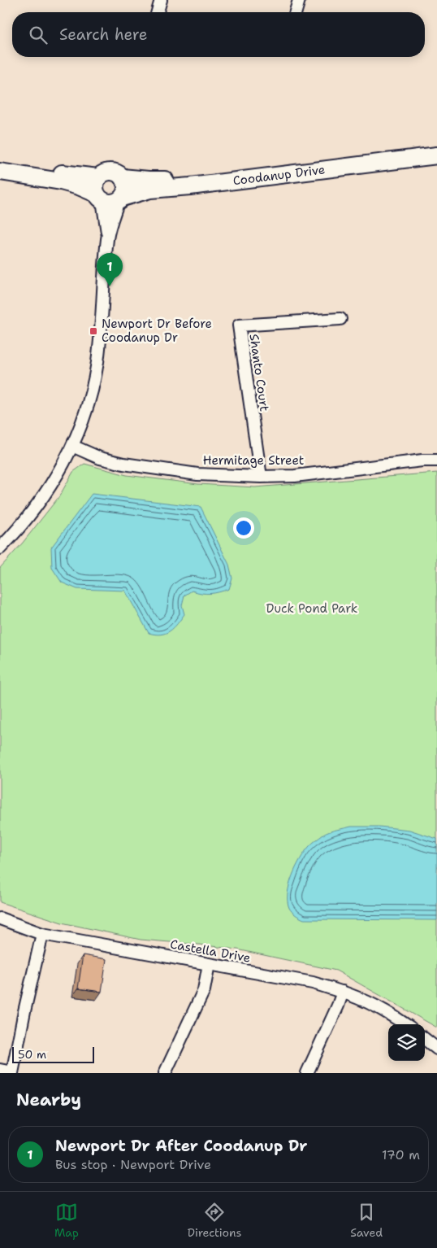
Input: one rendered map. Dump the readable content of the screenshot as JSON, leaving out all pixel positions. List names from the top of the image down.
{
  "streets": {
    "main road": ["Coodanup Drive"],
    "street": ["Shanto Court", "Hermitage Street", "Castella Drive"]
  },
  "crossings": [
    ["Shanto Court", "Hermitage Street"]
  ],
  "parks": ["Duck Pond Park"],
  "places": {
    "transit": ["Newport Dr Before Coodanup Dr"]
  },
  "scale_bar": "50 m",
  "page": {
    "search": "Search here",
    "pins": "1",
    "scale": "50 m",
    "heading": "Nearby",
    "list": [
      {
        "mark": "1",
        "name": "Newport Dr After Coodanup Dr",
        "note": "Bus stop · Newport Drive",
        "value": "170 m"
      }
    ],
    "nav": ["Map", "Directions", "Saved"]
  }
}
